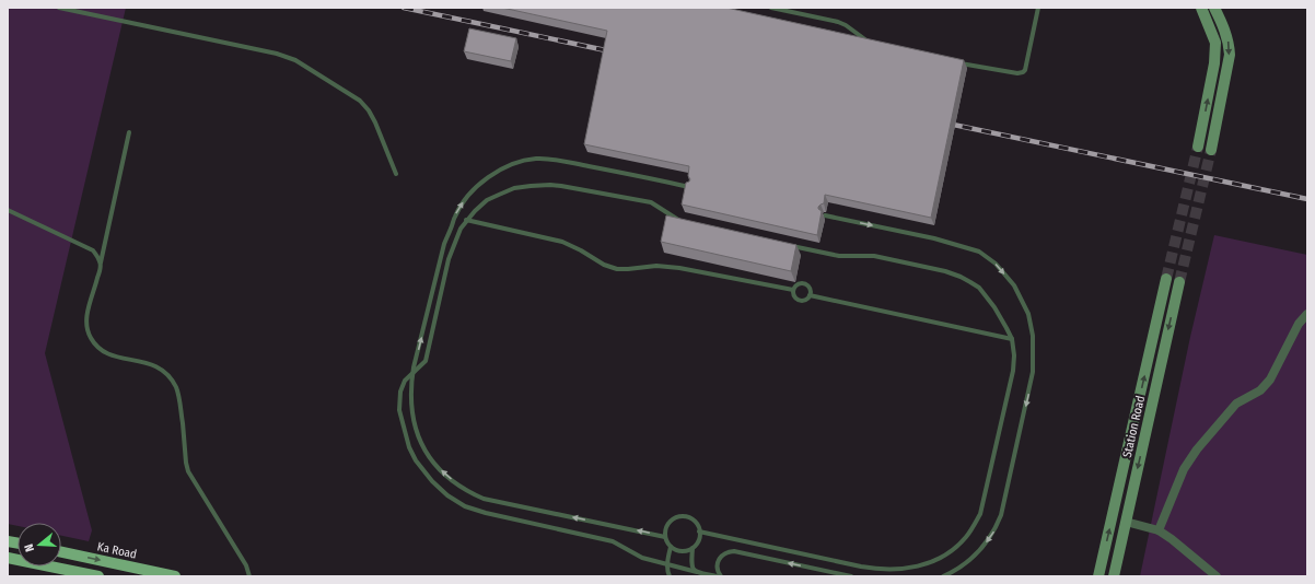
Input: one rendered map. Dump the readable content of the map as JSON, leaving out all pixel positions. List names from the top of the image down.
{
  "streets": {
    "main road": ["Ka Road"],
    "street": ["Station Road"]
  },
  "north": "left"
}
